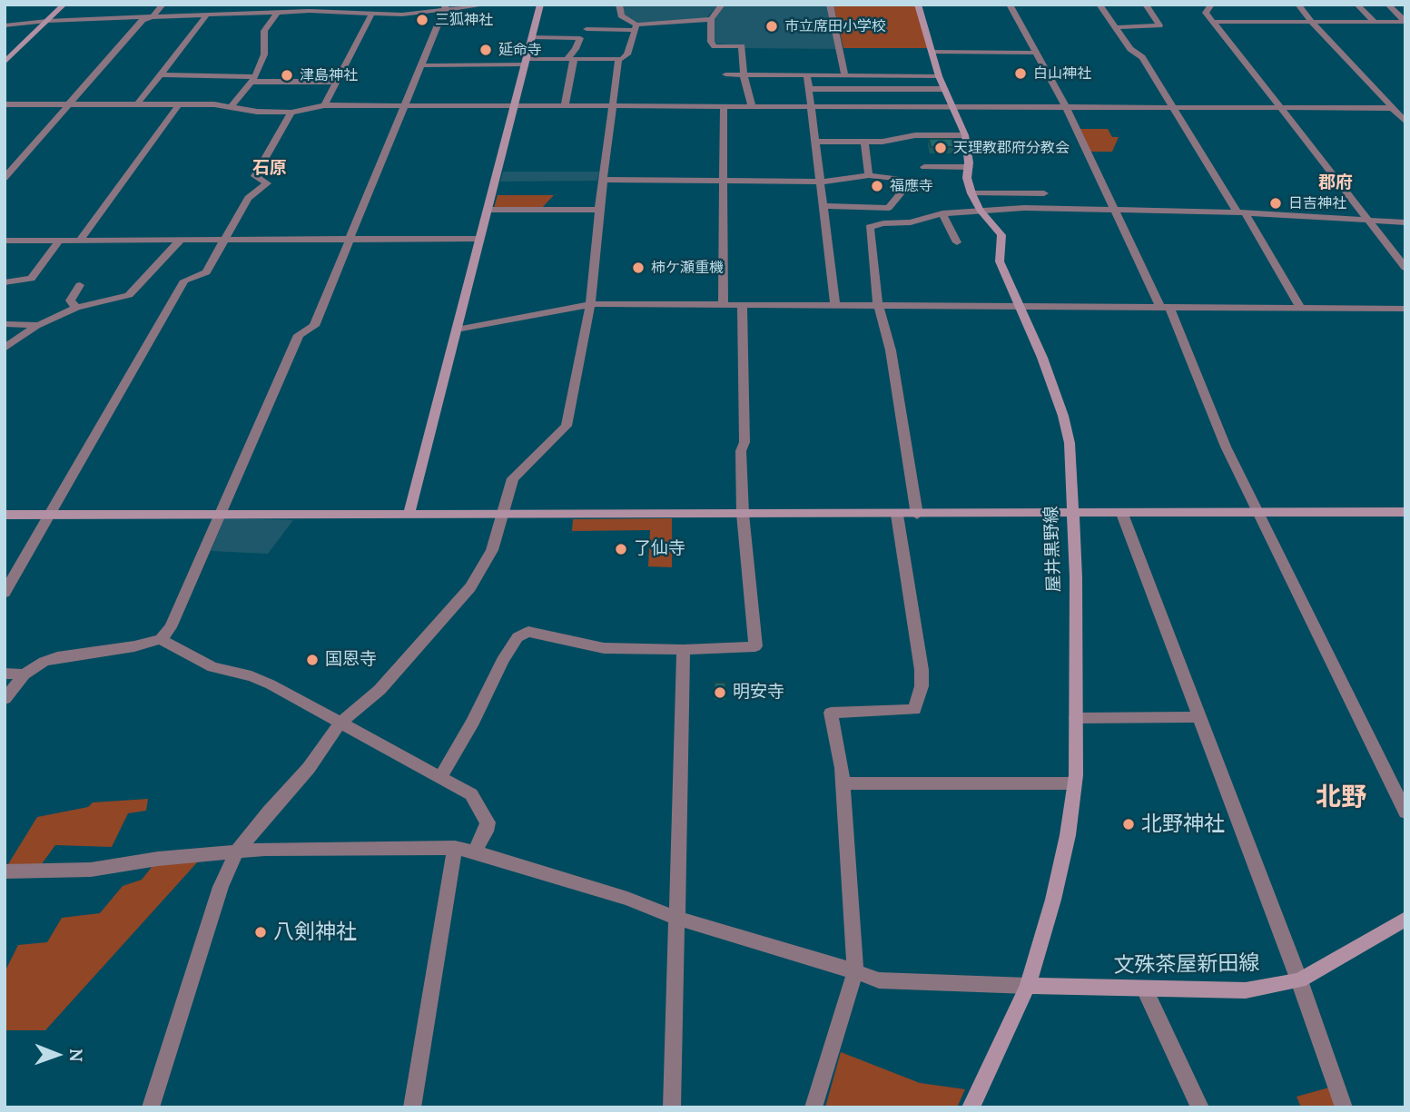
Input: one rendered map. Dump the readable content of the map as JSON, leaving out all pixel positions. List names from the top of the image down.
{
  "streets": {
    "street": ["屋井黒野線", "文殊茶屋新田線"]
  },
  "crossings": [
    ["屋井黒野線", "文殊茶屋新田線"]
  ],
  "districts": ["石原", "郡府", "北野"],
  "places": [
    "三狐神社",
    "市立席田小学校",
    "延命寺",
    "白山神社",
    "津島神社",
    "天理教郡府分教会",
    "福應寺",
    "日吉神社",
    "柿ケ瀬重機",
    "了仙寺",
    "国恩寺",
    "明安寺",
    "北野神社",
    "八剣神社"
  ],
  "north": "right"
}
